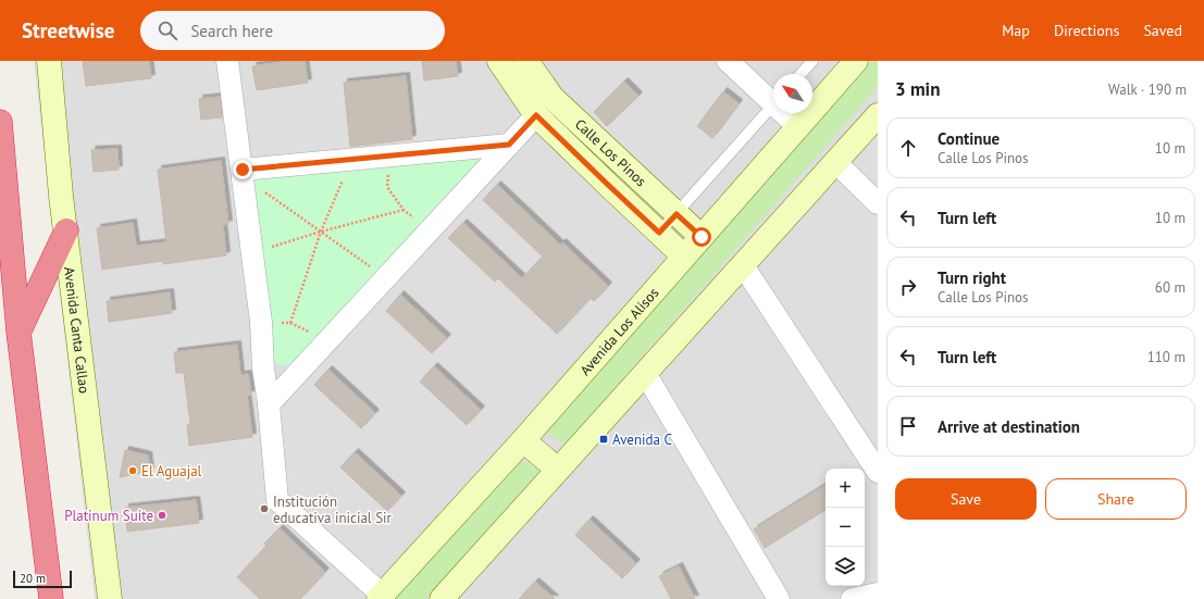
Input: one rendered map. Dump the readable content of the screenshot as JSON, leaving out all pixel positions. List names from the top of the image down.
{
  "streets": {
    "main road": ["Calle Los Pinos", "Avenida Canta Callao", "Avenida Los Alisos"]
  },
  "crossings": [
    ["Calle Los Pinos", "Avenida Los Alisos"]
  ],
  "places": {
    "transit": ["Avenida C"],
    "other": ["El Aguajal", "Institución educativa inicial Sir", "Platinum Suite"]
  },
  "scale_bar": "20 m",
  "north": "top left",
  "page": {
    "header": "Streetwise",
    "search": "Search here",
    "nav": ["Map", "Directions", "Saved"],
    "heading": ["3 min", "Walk · 190 m"],
    "list": [
      ["Continue", "Calle Los Pinos", "10 m"],
      ["Turn left", "10 m"],
      ["Turn right", "Calle Los Pinos", "60 m"],
      ["Turn left", "110 m"],
      "Arrive at destination"
    ],
    "buttons": ["Save", "Share"],
    "map_buttons": ["+", "−"],
    "scale": "20 m"
  }
}
